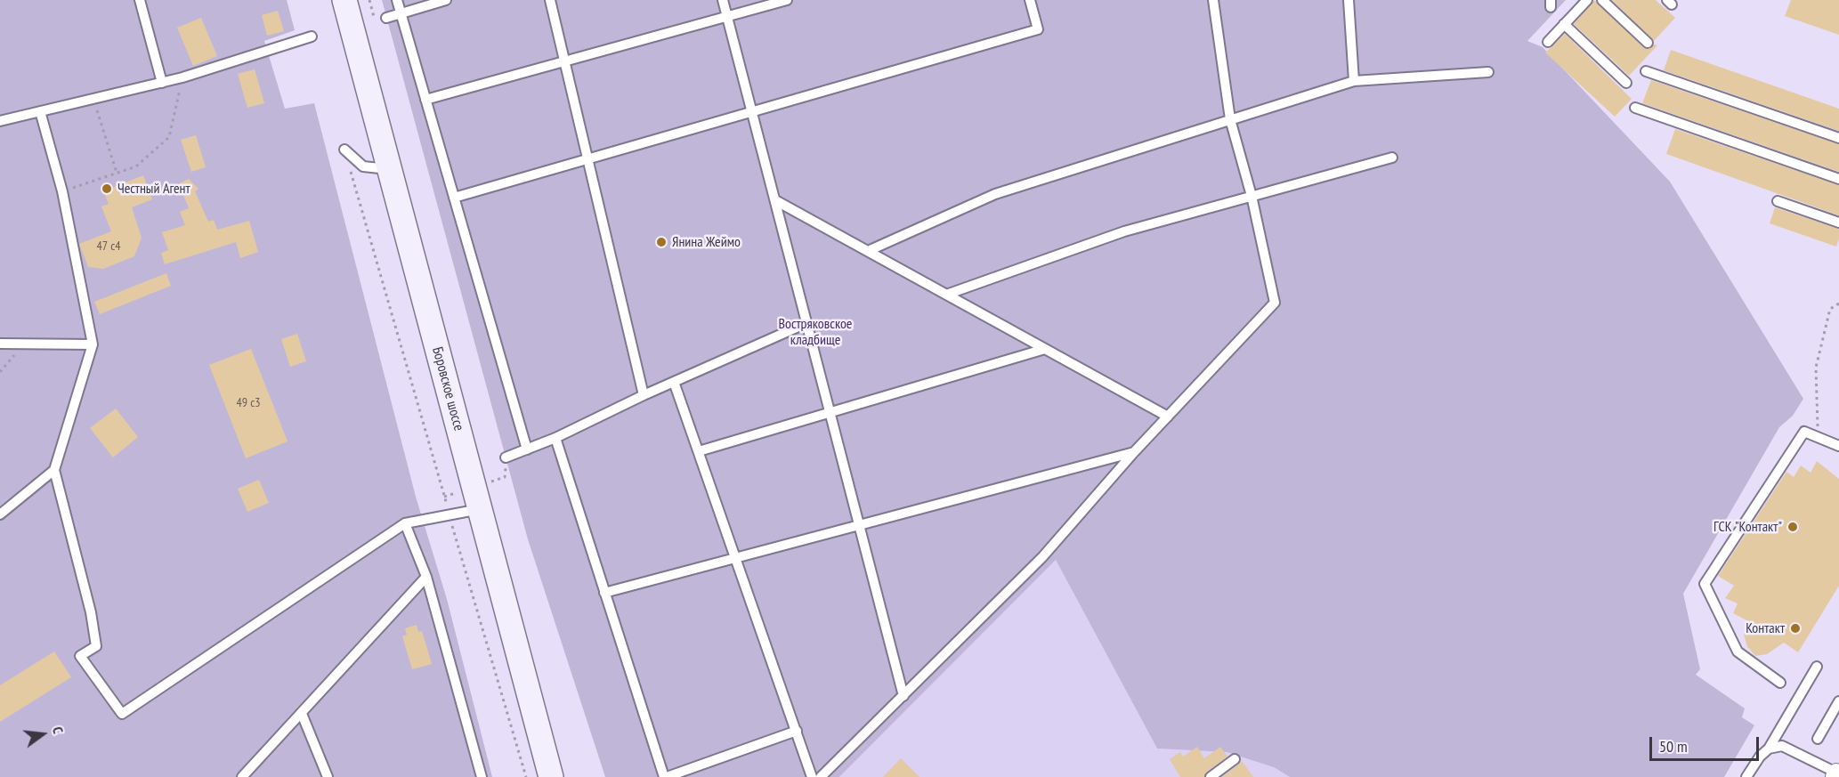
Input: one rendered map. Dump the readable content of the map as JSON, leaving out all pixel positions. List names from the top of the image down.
{
  "streets": {
    "street": ["Боровское шоссе"]
  },
  "parks": ["Востряковское кладбище"],
  "places": [
    "Честный Агент",
    "Янина Жеймо",
    "ГСК \"Контакт\"",
    "Контакт"
  ],
  "house_numbers": ["47 с4", "49 с3"],
  "scale_bar": "50 m",
  "north": "right"
}
